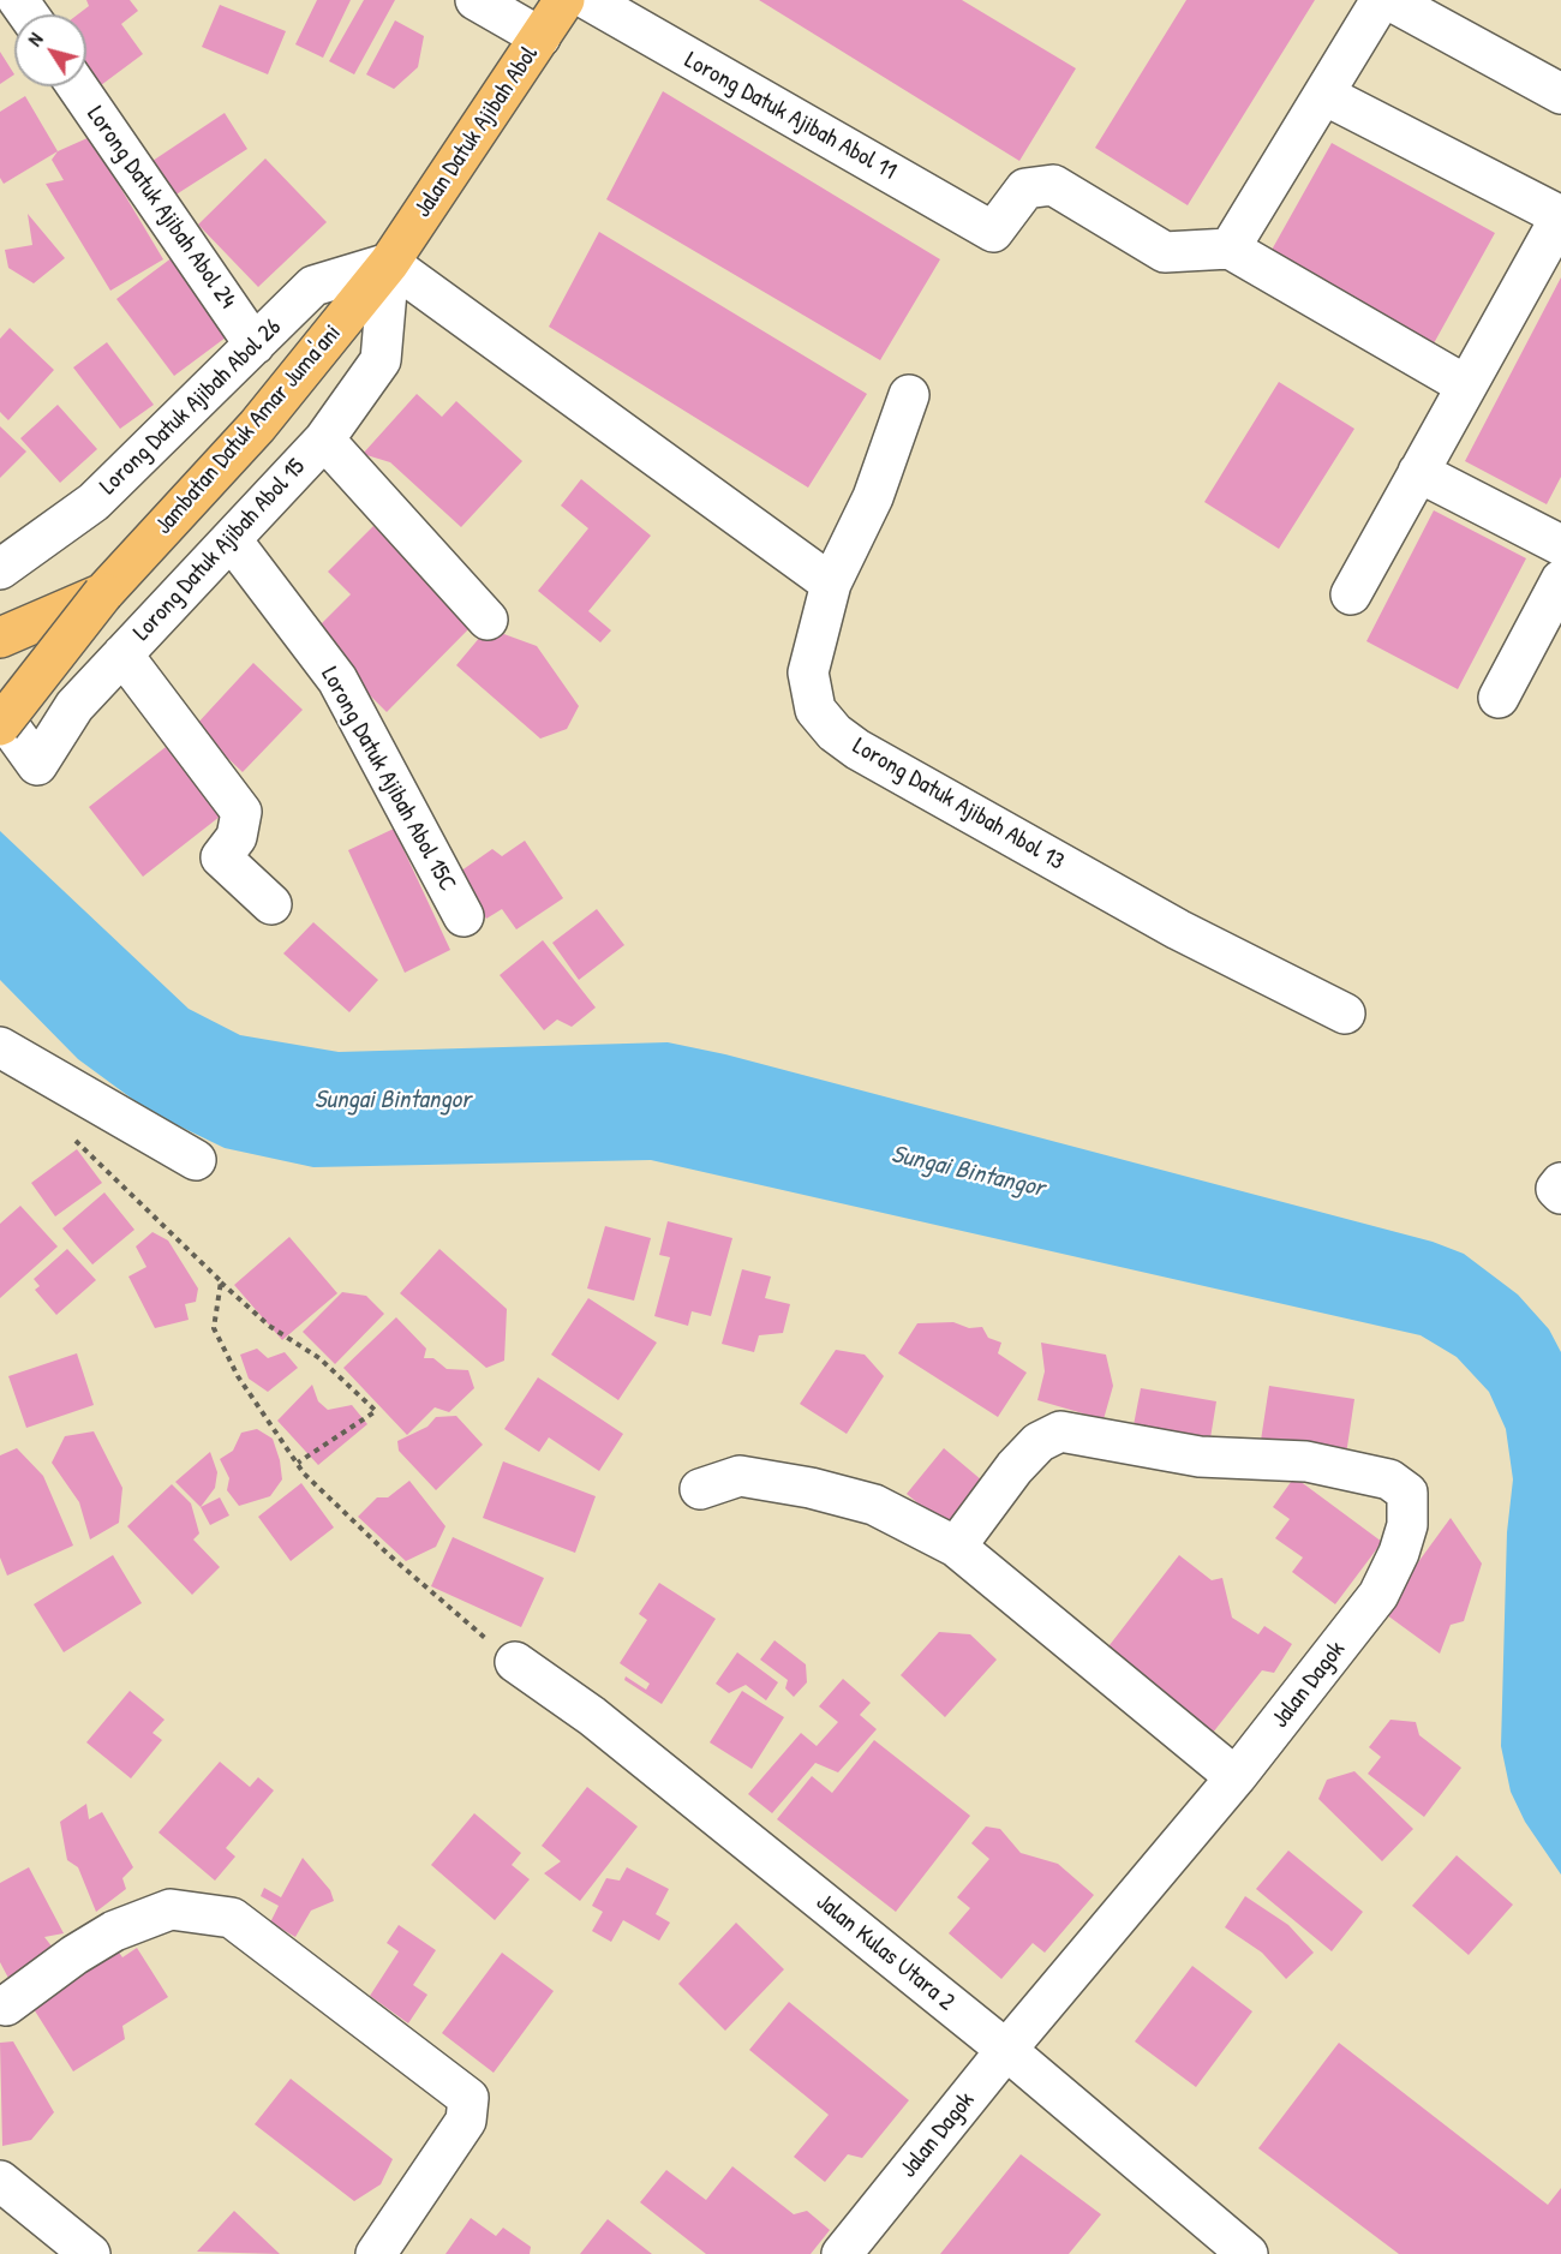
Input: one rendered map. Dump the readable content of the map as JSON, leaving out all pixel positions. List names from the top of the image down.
{
  "streets": {
    "main road": ["Jalan Datuk Ajibah Abol", "Jambatan Datuk Amar Juma'ani"],
    "street": [
      "Lorong Datuk Ajibah Abol 11",
      "Lorong Datuk Ajibah Abol 24",
      "Lorong Datuk Ajibah Abol 26",
      "Lorong Datuk Ajibah Abol 15",
      "Lorong Datuk Ajibah Abol 15C",
      "Lorong Datuk Ajibah Abol 13",
      "Jalan Dagok",
      "Jalan Kulas Utara 2"
    ]
  },
  "crossings": [
    ["Jalan Datuk Ajibah Abol", "Lorong Datuk Ajibah Abol 26"],
    ["Jalan Datuk Ajibah Abol", "Jambatan Datuk Amar Juma'ani"],
    ["Jalan Datuk Ajibah Abol", "Lorong Datuk Ajibah Abol 15"],
    ["Lorong Datuk Ajibah Abol 24", "Lorong Datuk Ajibah Abol 26"],
    ["Lorong Datuk Ajibah Abol 26", "Jambatan Datuk Amar Juma'ani"],
    ["Lorong Datuk Ajibah Abol 26", "Lorong Datuk Ajibah Abol 15"],
    ["Jambatan Datuk Amar Juma'ani", "Lorong Datuk Ajibah Abol 15"],
    ["Lorong Datuk Ajibah Abol 15", "Lorong Datuk Ajibah Abol 15C"],
    ["Jalan Dagok", "Jalan Kulas Utara 2"]
  ],
  "water": ["Sungai Bintangor"],
  "north": "top left"
}
